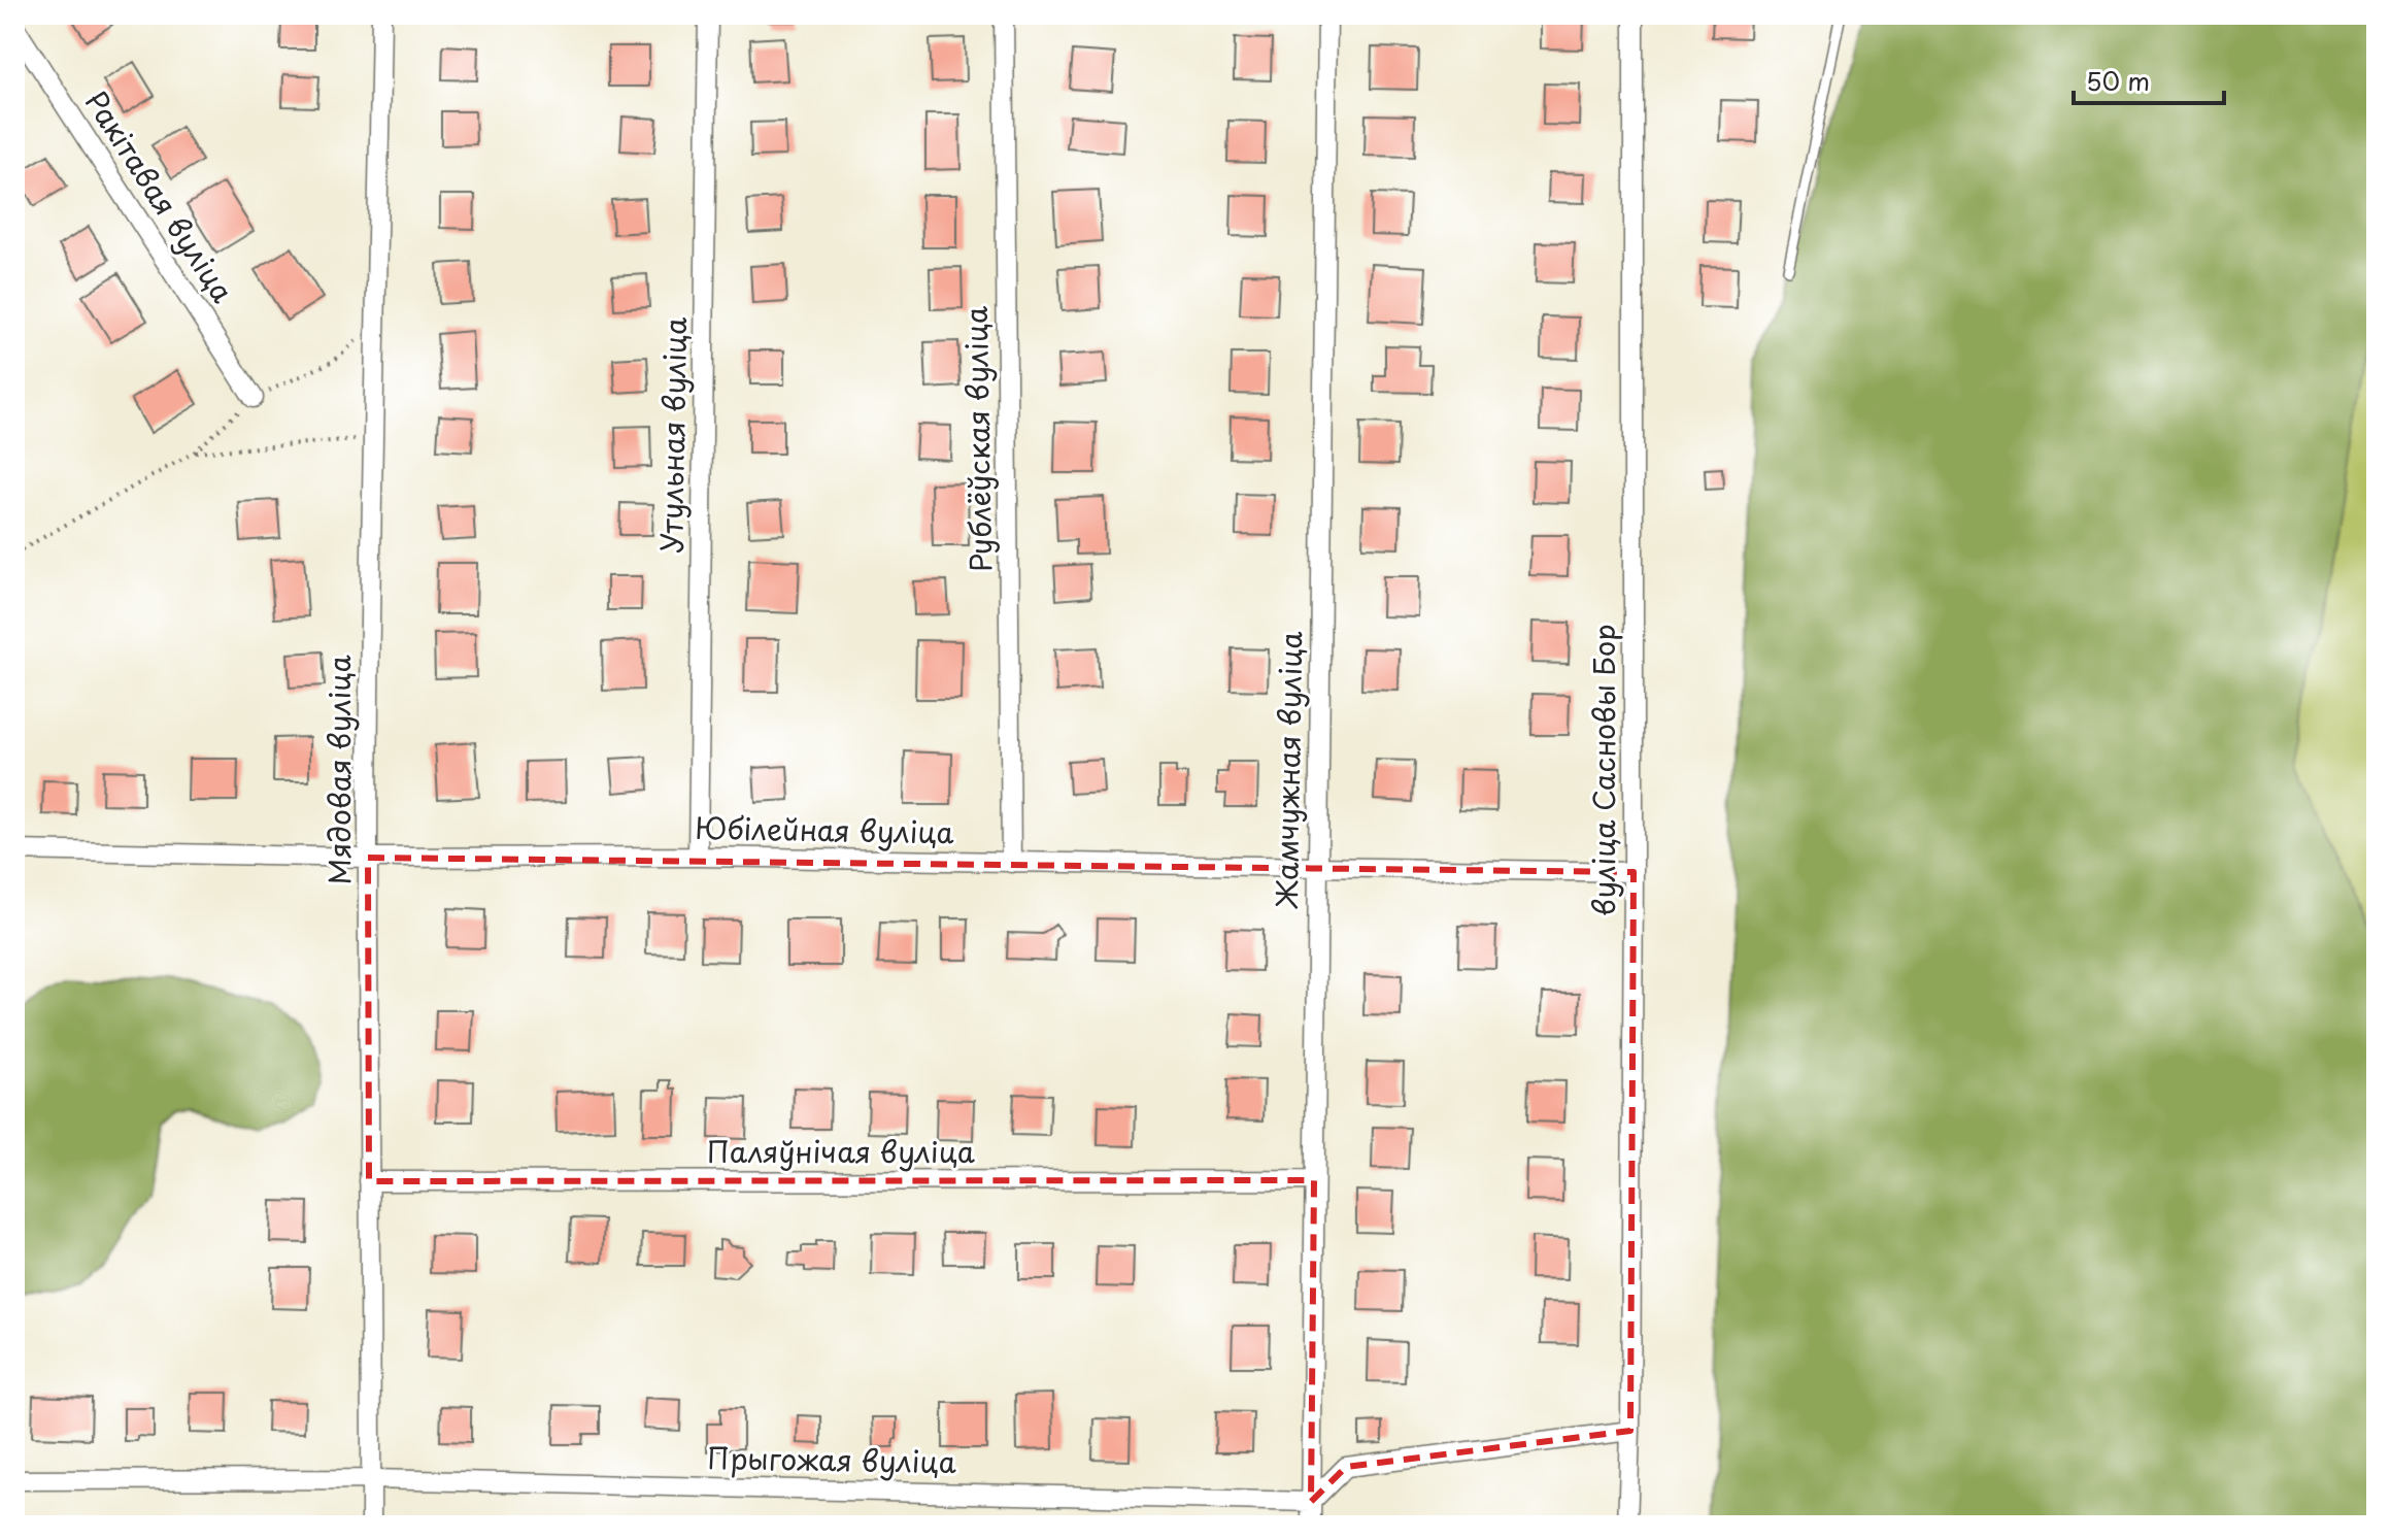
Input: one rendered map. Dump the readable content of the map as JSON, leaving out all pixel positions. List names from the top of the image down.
{
  "streets": {
    "street": [
      "Ракітавая вуліца",
      "Утульная вуліца",
      "Рублёўская вуліца",
      "Мядовая вуліца",
      "Жамчужная вуліца",
      "вуліца Сасновы Бор",
      "Юбілейная вуліца",
      "Паляўнічая вуліца",
      "Прыгожая вуліца"
    ]
  },
  "crossings": [
    ["Утульная вуліца", "Юбілейная вуліца"],
    ["Рублёўская вуліца", "Юбілейная вуліца"],
    ["Мядовая вуліца", "Юбілейная вуліца"],
    ["Мядовая вуліца", "Паляўнічая вуліца"],
    ["Мядовая вуліца", "Прыгожая вуліца"],
    ["Жамчужная вуліца", "Юбілейная вуліца"],
    ["Жамчужная вуліца", "Паляўнічая вуліца"],
    ["Жамчужная вуліца", "Прыгожая вуліца"],
    ["вуліца Сасновы Бор", "Юбілейная вуліца"]
  ],
  "scale_bar": "50 m"
}
